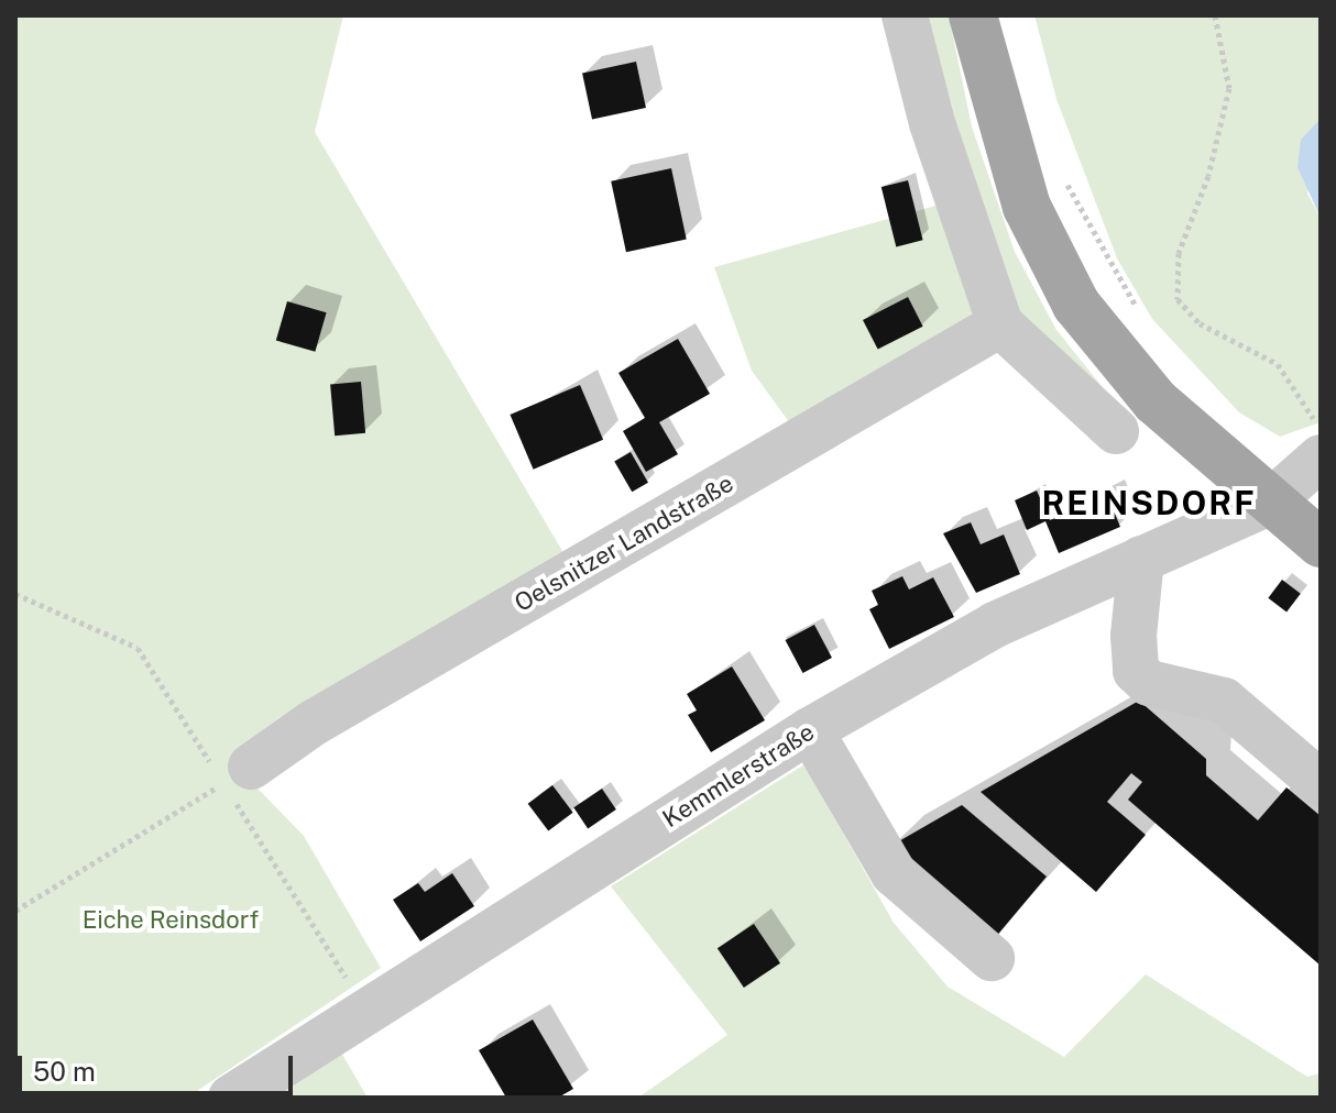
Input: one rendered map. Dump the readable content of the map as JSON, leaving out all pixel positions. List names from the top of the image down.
{
  "streets": {
    "street": ["Oelsnitzer Landstraße", "Kemmlerstraße"]
  },
  "districts": ["REINSDORF"],
  "parks": ["Eiche Reinsdorf"],
  "scale_bar": "50 m"
}
